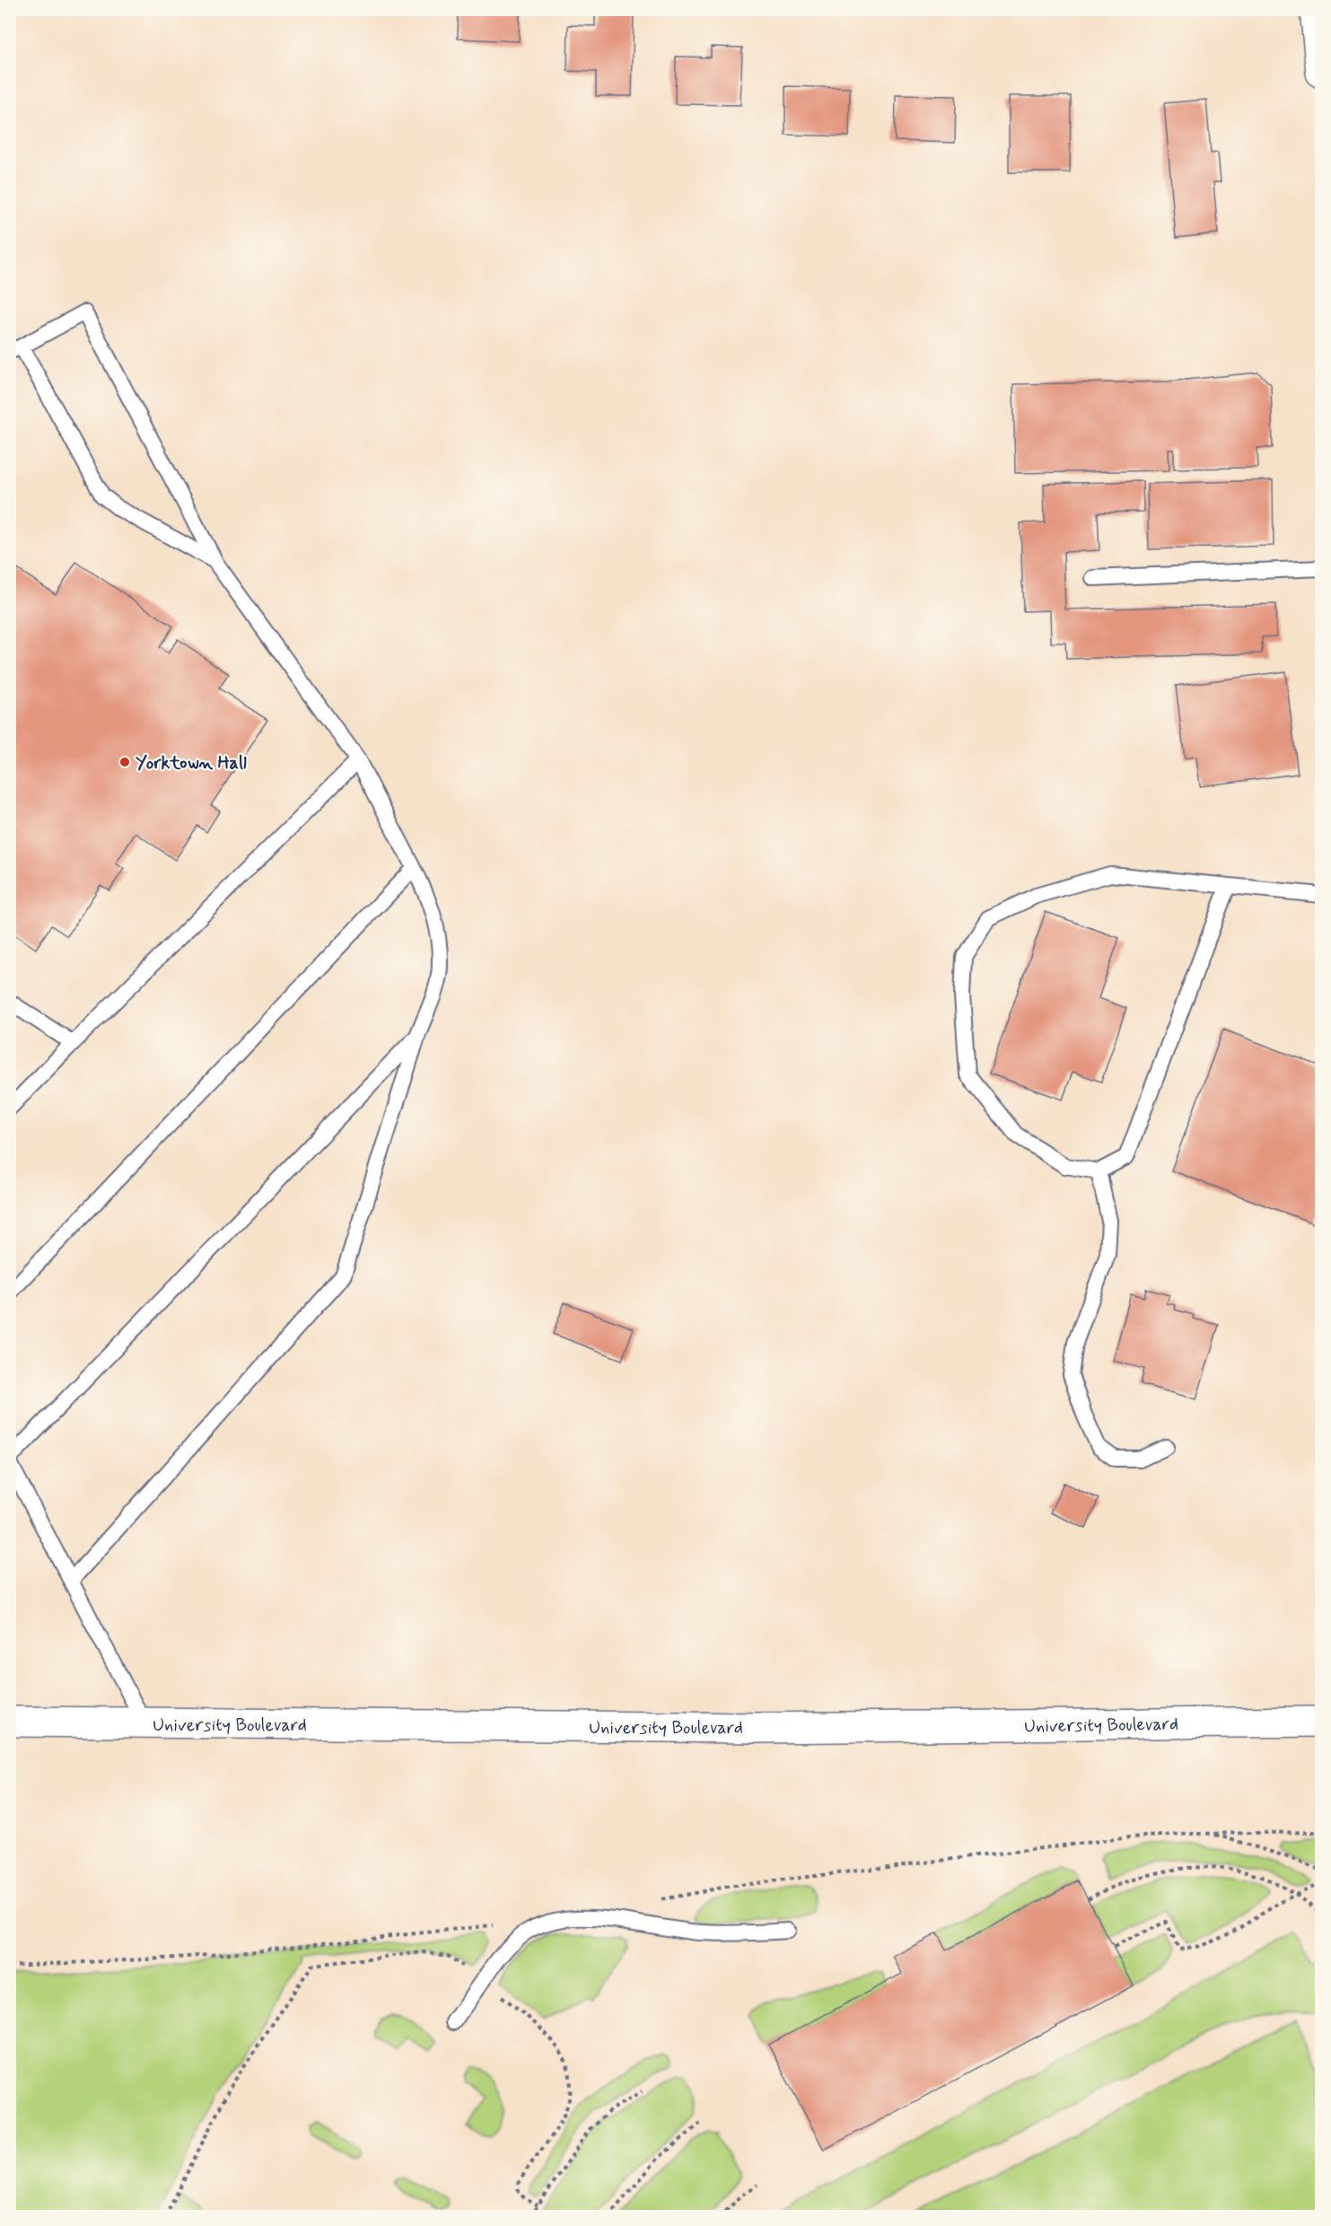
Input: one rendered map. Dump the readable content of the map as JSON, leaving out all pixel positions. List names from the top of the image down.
{
  "streets": {
    "main road": ["University Boulevard"]
  },
  "places": ["Yorktown Hall"]
}
